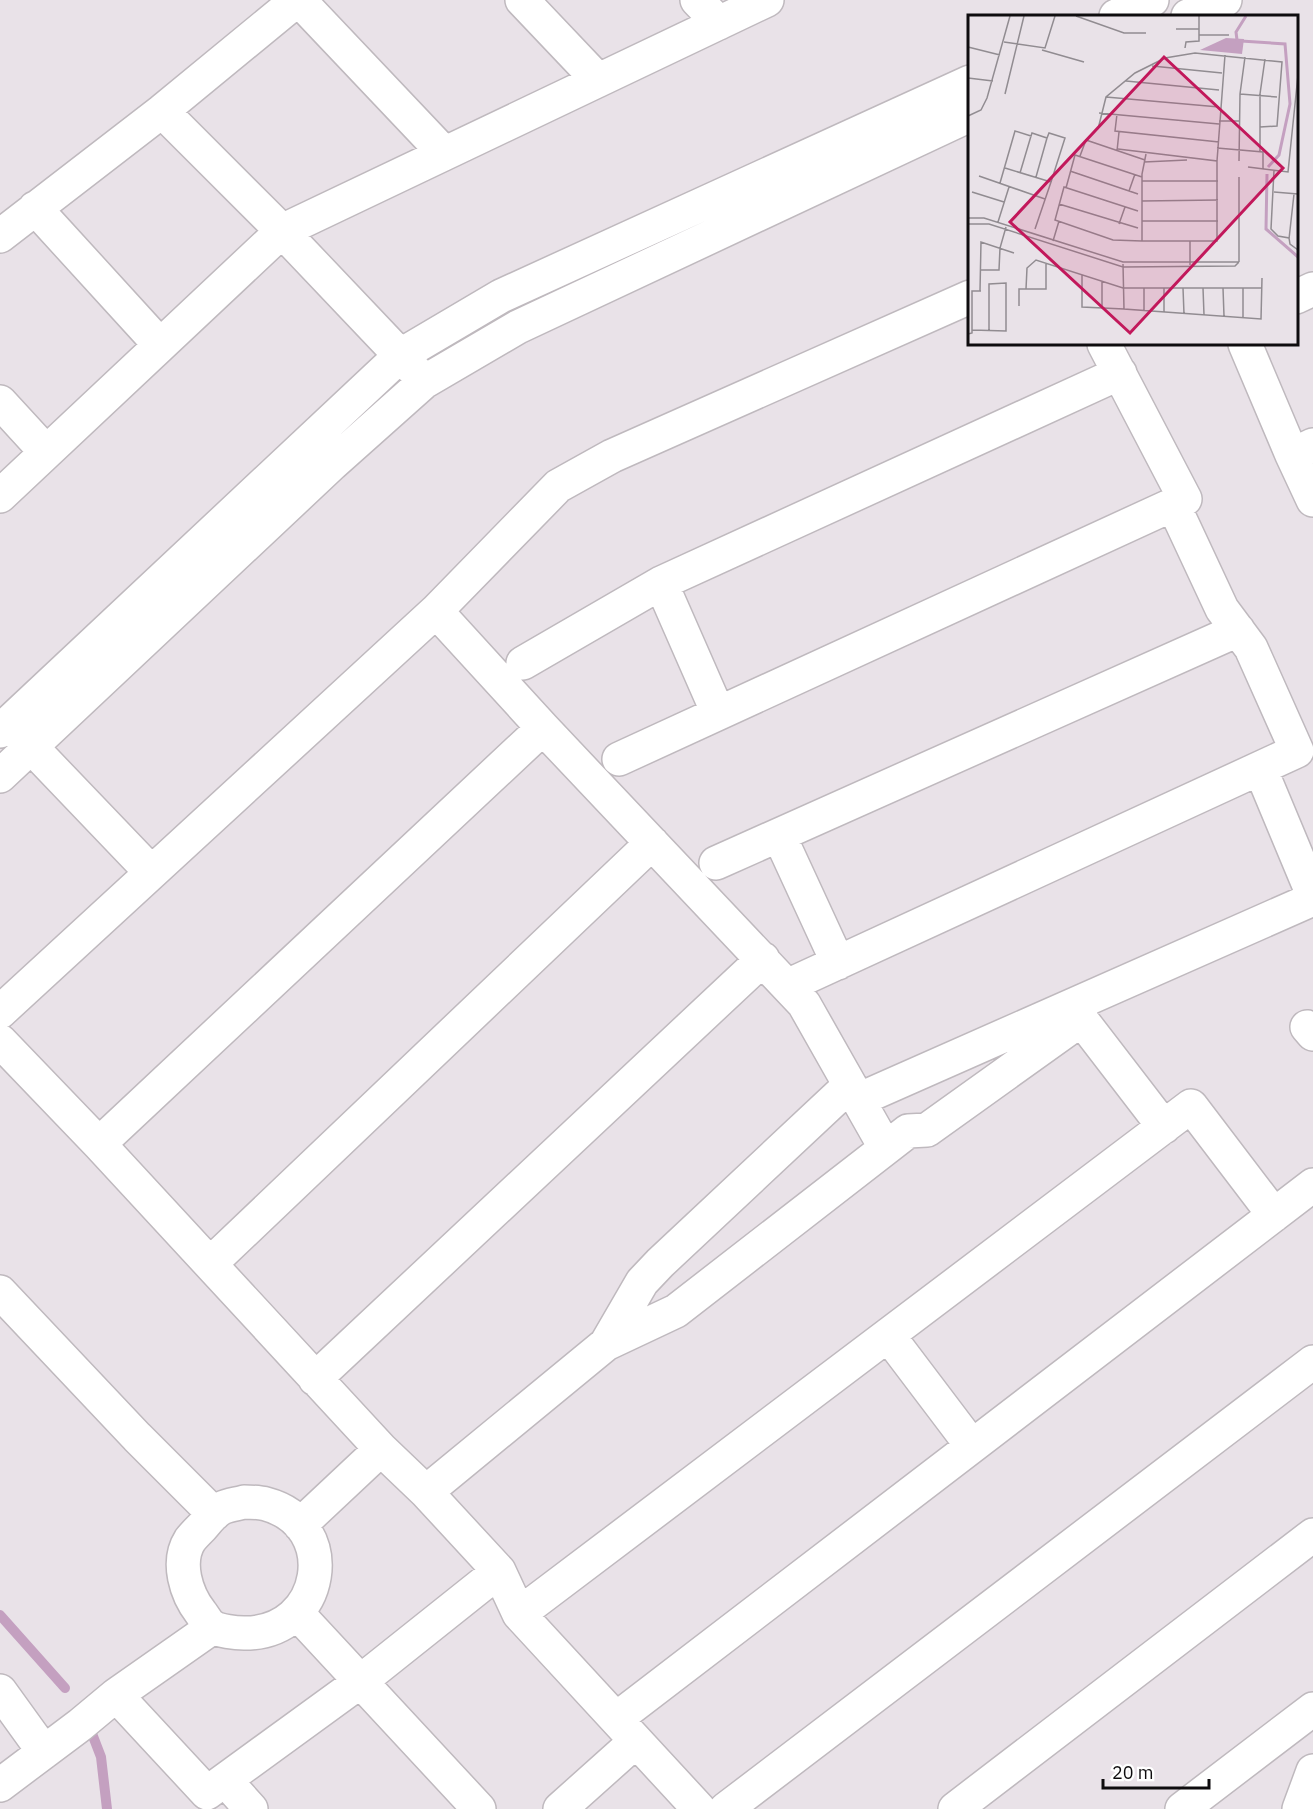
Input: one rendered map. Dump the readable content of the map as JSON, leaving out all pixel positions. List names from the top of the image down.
{
  "scale_bar": "20 m"
}
